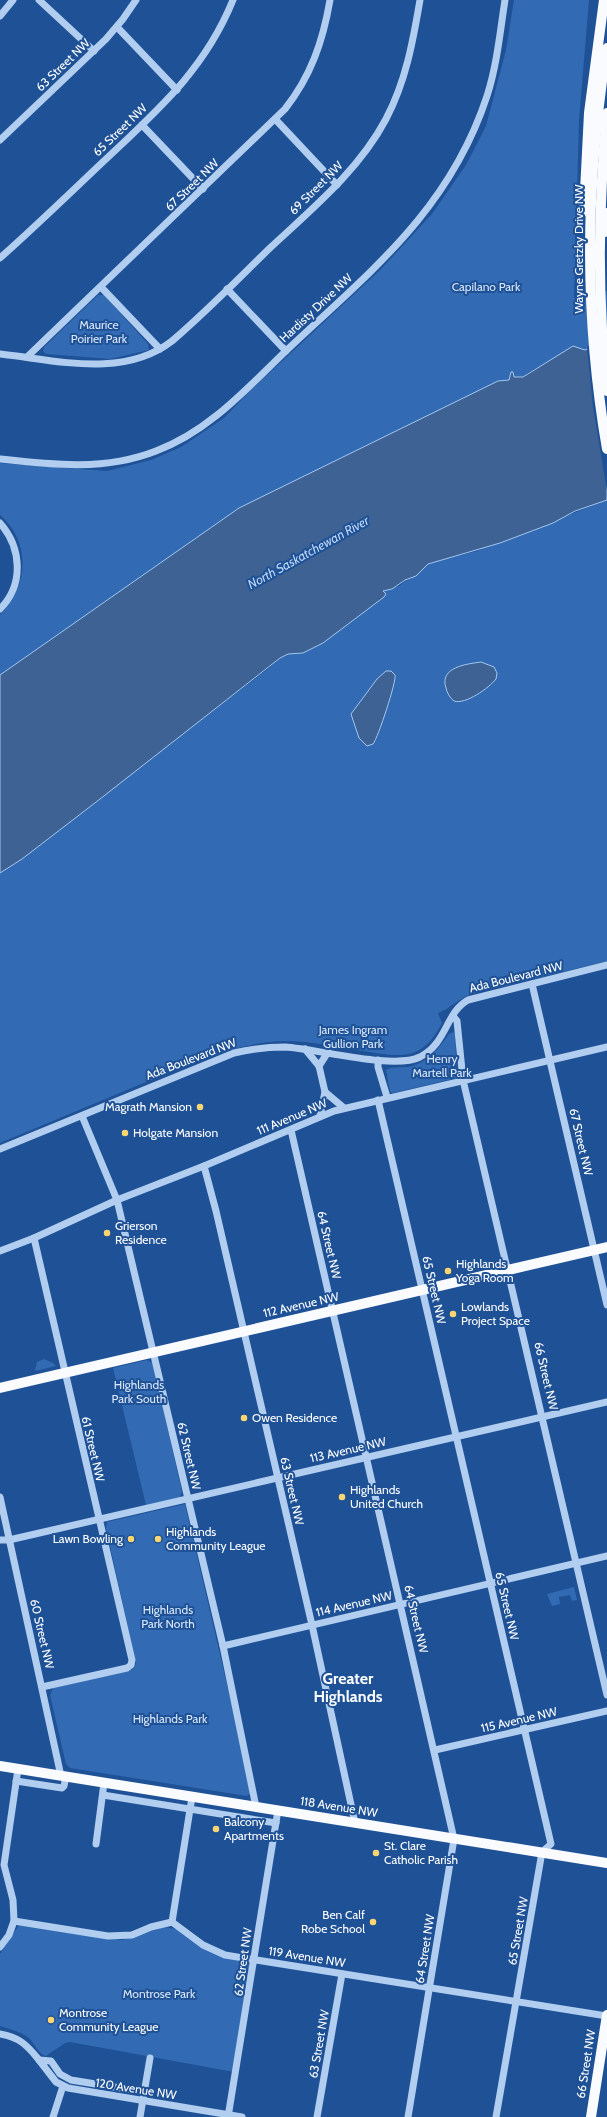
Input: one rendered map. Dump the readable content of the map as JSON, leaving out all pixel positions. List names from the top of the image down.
{
  "streets": {
    "main road": [
      "Wayne Gretzky Drive NW",
      "112 Avenue NW",
      "66 Street NW",
      "118 Avenue NW"
    ],
    "street": [
      "63 Street NW",
      "65 Street NW",
      "67 Street NW",
      "69 Street NW",
      "Hardisty Drive NW",
      "Ada Boulevard NW",
      "111 Avenue NW",
      "64 Street NW",
      "61 Street NW",
      "113 Avenue NW",
      "62 Street NW",
      "114 Avenue NW",
      "60 Street NW",
      "115 Avenue NW",
      "119 Avenue NW",
      "120 Avenue NW"
    ]
  },
  "crossings": [
    ["63 Street NW", "111 Avenue NW"],
    ["63 Street NW", "112 Avenue NW"],
    ["63 Street NW", "113 Avenue NW"],
    ["63 Street NW", "114 Avenue NW"],
    ["63 Street NW", "118 Avenue NW"],
    ["63 Street NW", "119 Avenue NW"],
    ["65 Street NW", "111 Avenue NW"],
    ["65 Street NW", "112 Avenue NW"],
    ["65 Street NW", "113 Avenue NW"],
    ["65 Street NW", "114 Avenue NW"],
    ["65 Street NW", "115 Avenue NW"],
    ["65 Street NW", "118 Avenue NW"],
    ["65 Street NW", "119 Avenue NW"],
    ["67 Street NW", "69 Street NW"],
    ["67 Street NW", "Ada Boulevard NW"],
    ["67 Street NW", "111 Avenue NW"],
    ["67 Street NW", "112 Avenue NW"],
    ["Ada Boulevard NW", "66 Street NW"],
    ["Ada Boulevard NW", "62 Street NW"],
    ["111 Avenue NW", "64 Street NW"],
    ["111 Avenue NW", "66 Street NW"],
    ["111 Avenue NW", "61 Street NW"],
    ["111 Avenue NW", "62 Street NW"],
    ["64 Street NW", "112 Avenue NW"],
    ["64 Street NW", "113 Avenue NW"],
    ["64 Street NW", "114 Avenue NW"],
    ["64 Street NW", "115 Avenue NW"],
    ["64 Street NW", "118 Avenue NW"],
    ["64 Street NW", "119 Avenue NW"],
    ["112 Avenue NW", "66 Street NW"],
    ["112 Avenue NW", "61 Street NW"],
    ["112 Avenue NW", "62 Street NW"],
    ["66 Street NW", "113 Avenue NW"],
    ["66 Street NW", "114 Avenue NW"],
    ["66 Street NW", "119 Avenue NW"],
    ["61 Street NW", "113 Avenue NW"],
    ["61 Street NW", "60 Street NW"],
    ["113 Avenue NW", "62 Street NW"],
    ["113 Avenue NW", "60 Street NW"],
    ["62 Street NW", "114 Avenue NW"],
    ["62 Street NW", "118 Avenue NW"],
    ["62 Street NW", "119 Avenue NW"],
    ["62 Street NW", "120 Avenue NW"],
    ["60 Street NW", "118 Avenue NW"]
  ],
  "districts": ["Greater Highlands"],
  "water": ["North Saskatchewan River"],
  "parks": [
    "Capilano Park",
    "Maurice Poirier Park",
    "James Ingram Gullion Park",
    "Henry Martell Park",
    "Highlands Park South",
    "Highlands Park North",
    "Highlands Park",
    "Montrose Park"
  ],
  "places": [
    "Magrath Mansion",
    "Holgate Mansion",
    "Grierson Residence",
    "Highlands Yoga Room",
    "Lowlands Project Space",
    "Owen Residence",
    "Highlands United Church",
    "Lawn Bowling",
    "Highlands Community League",
    "Balcony Apartments",
    "St. Clare Catholic Parish",
    "Ben Calf Robe School",
    "Montrose Community League"
  ]
}
